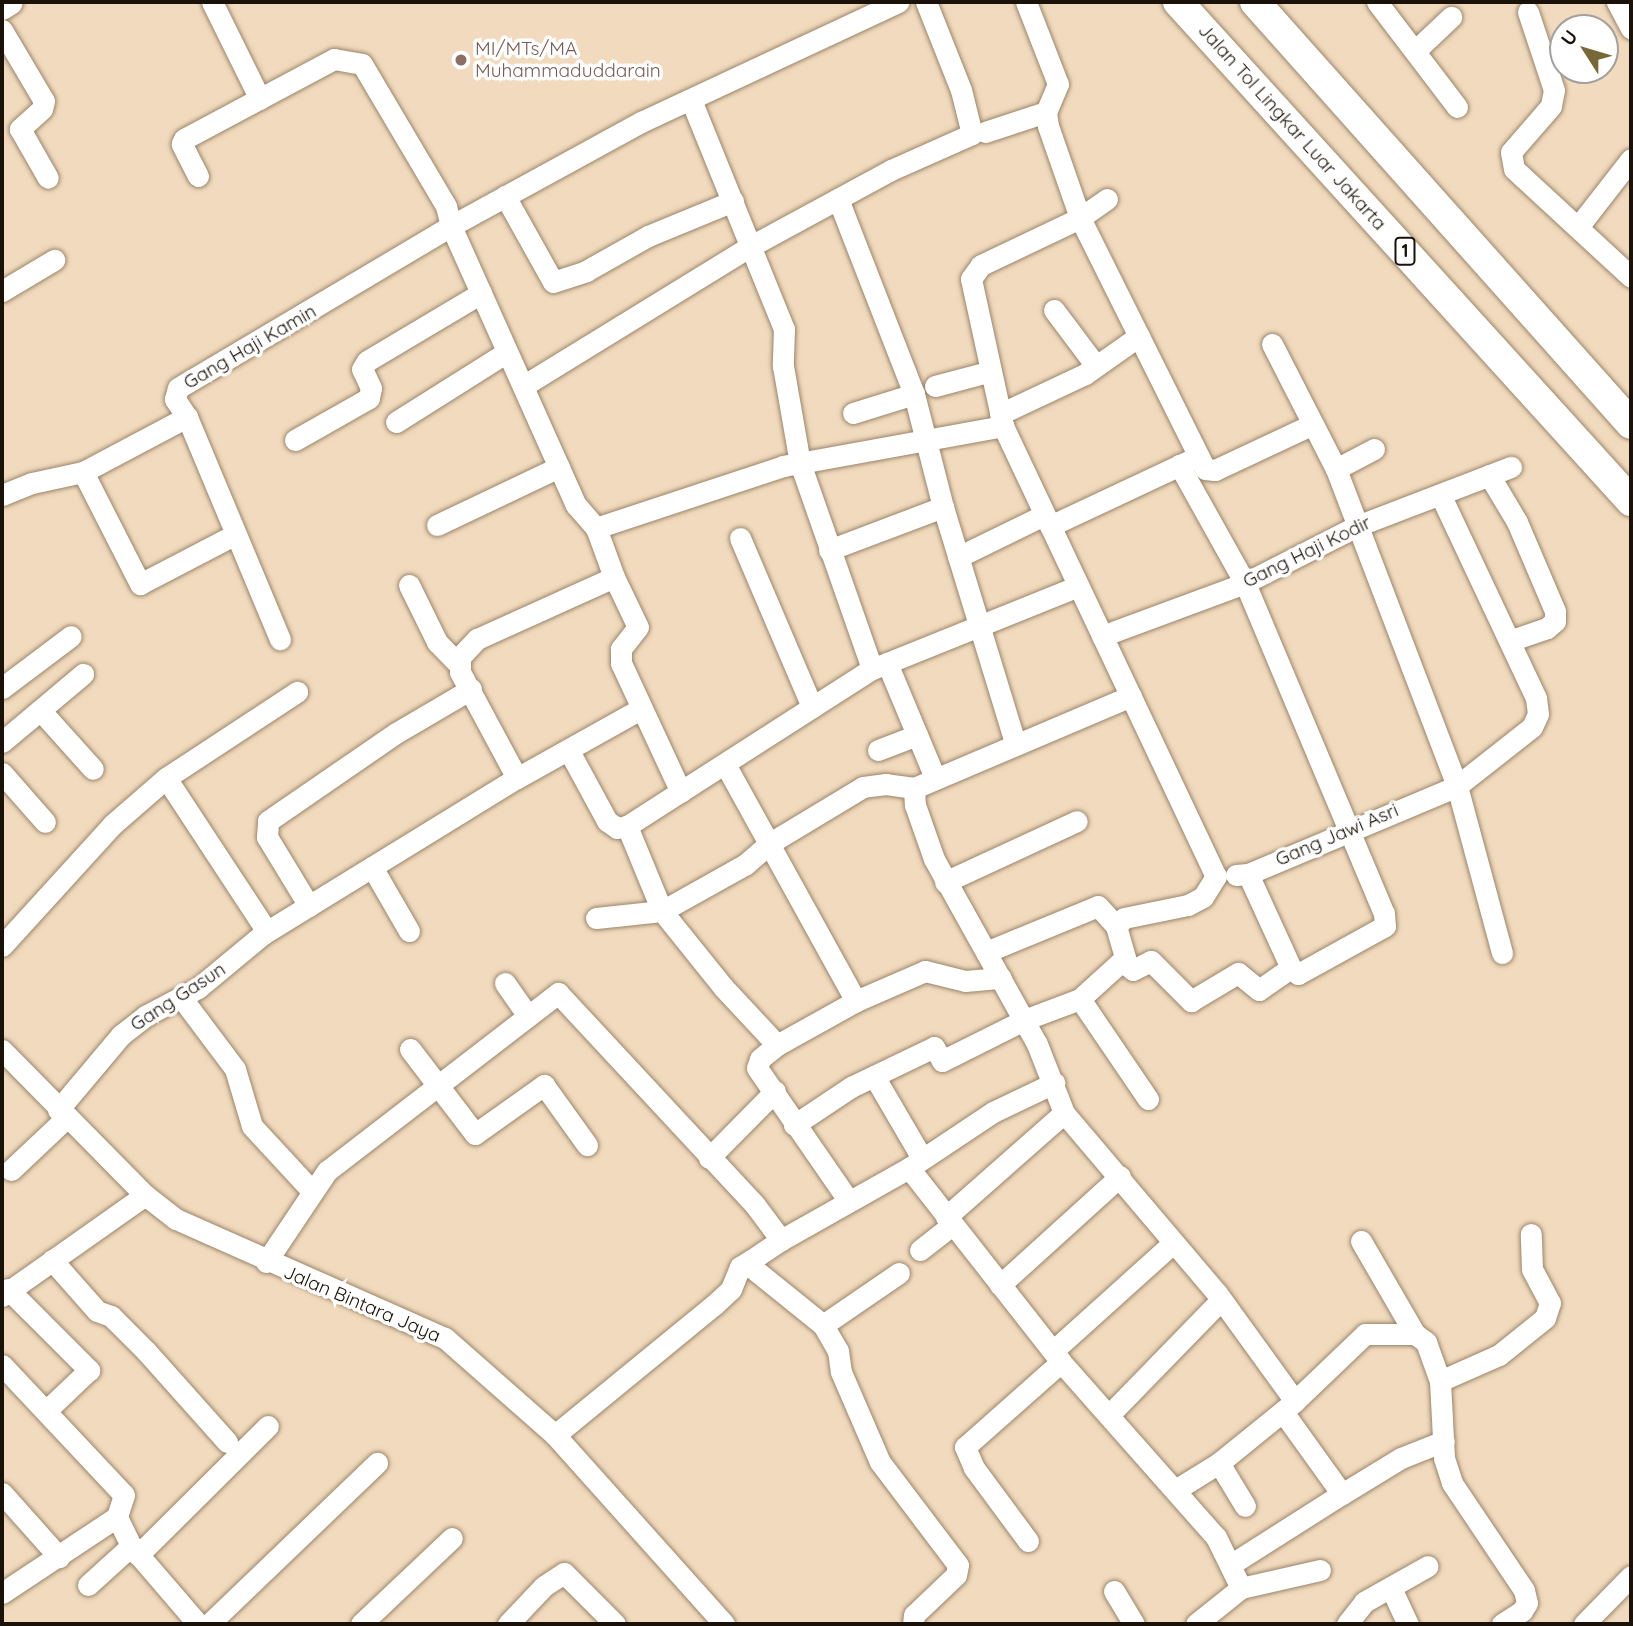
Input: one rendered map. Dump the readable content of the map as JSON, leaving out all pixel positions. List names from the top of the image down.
{
  "streets": {
    "highway": ["Jalan Tol Lingkar Luar Jakarta", "1"],
    "street": [
      "Gang Haji Kamin",
      "Gang Haji Kodir",
      "Gang Jawi Asri",
      "Gang Gasun",
      "Jalan Bintara Jaya"
    ]
  },
  "crossings": [
    ["Gang Gasun", "Jalan Bintara Jaya"]
  ],
  "places": ["MI/MTs/MA Muhammaduddarain"],
  "north": "top left"
}
